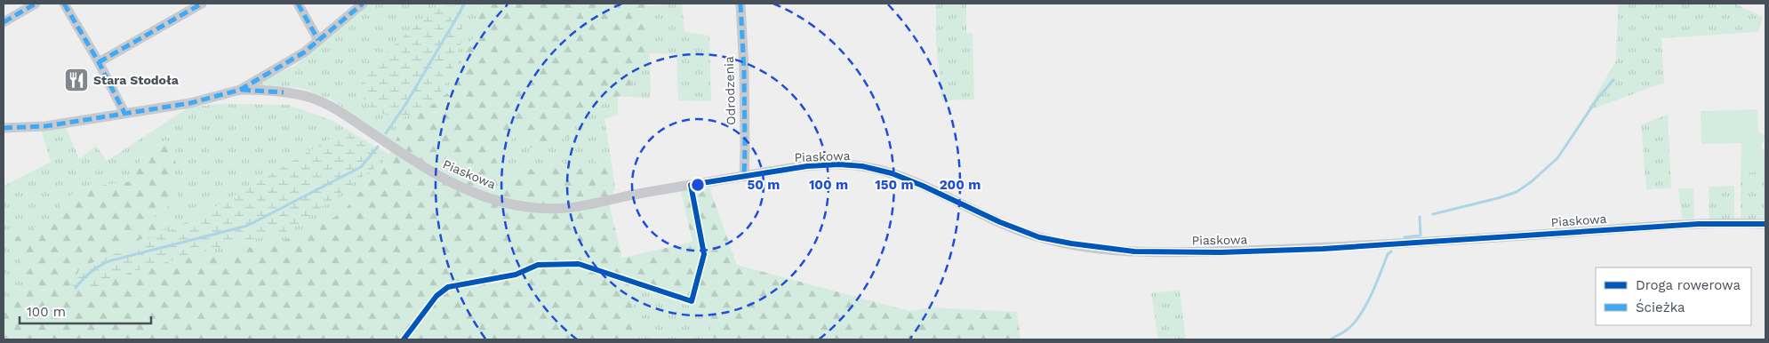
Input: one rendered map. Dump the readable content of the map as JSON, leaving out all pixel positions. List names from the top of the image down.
{
  "streets": {
    "street": ["Odrodzenia", "Piaskowa"]
  },
  "crossings": [
    ["Odrodzenia", "Piaskowa"]
  ],
  "places": {
    "restaurant": ["Stara Stodoła"]
  },
  "legend": ["Droga rowerowa", "Ścieżka"],
  "scale_bar": "100 m",
  "rings": [
    "50 m",
    "100 m",
    "150 m",
    "200 m"
  ]
}
